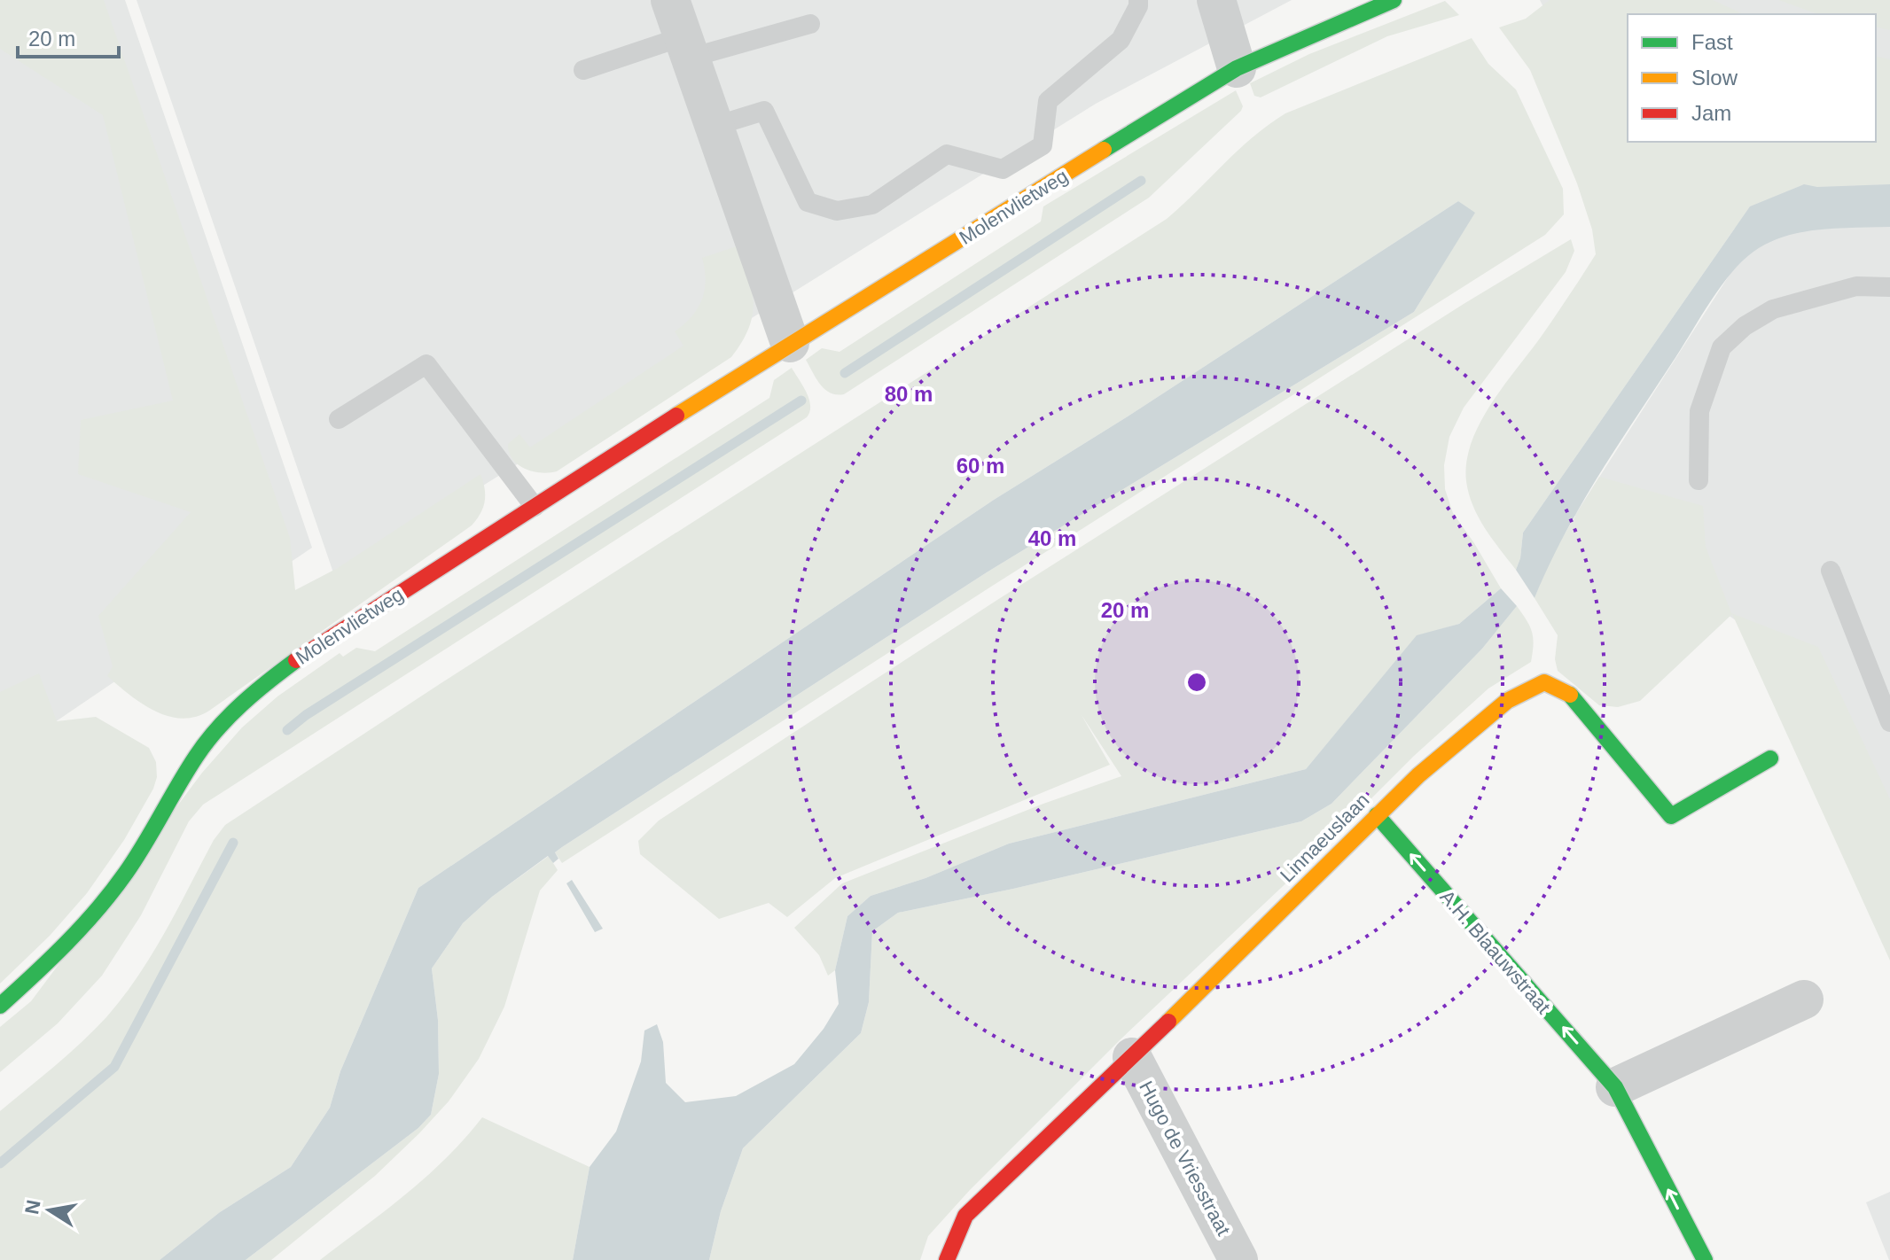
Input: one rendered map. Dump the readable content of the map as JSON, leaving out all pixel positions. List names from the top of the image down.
{
  "streets": {
    "street": [
      "Molenvlietweg",
      "Linnaeuslaan",
      "A.H. Blaauwstraat",
      "Hugo de Vriesstraat"
    ]
  },
  "crossings": [
    ["Linnaeuslaan", "A.H. Blaauwstraat"],
    ["Linnaeuslaan", "Hugo de Vriesstraat"]
  ],
  "one_way": ["A.H. Blaauwstraat"],
  "legend": ["Fast", "Slow", "Jam"],
  "scale_bar": "20 m",
  "north": "left",
  "rings": [
    "80 m",
    "60 m",
    "40 m",
    "20 m"
  ]
}
